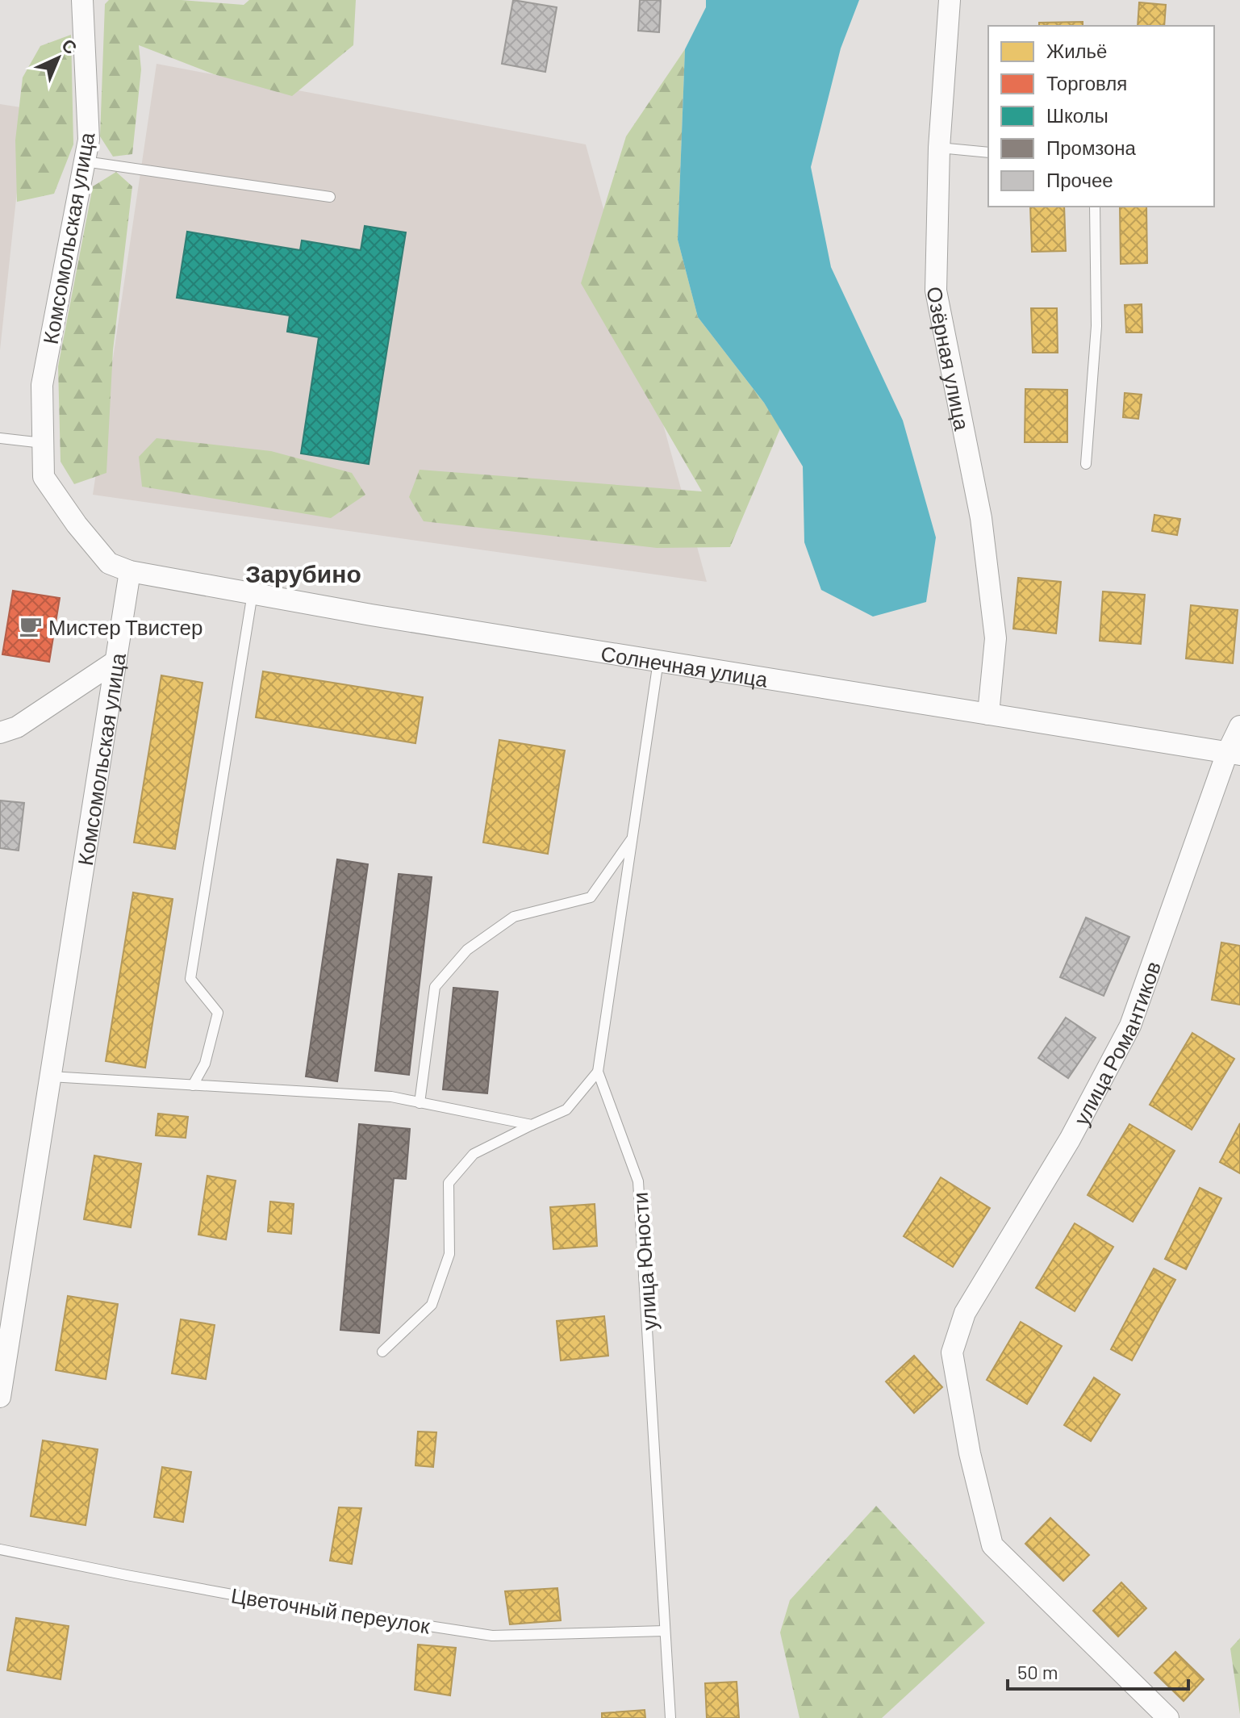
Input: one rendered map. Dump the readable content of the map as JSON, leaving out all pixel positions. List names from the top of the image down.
{
  "streets": {
    "street": [
      "Комсомольская улица",
      "Озёрная улица",
      "Солнечная улица",
      "улица Романтиков"
    ],
    "lane": ["улица Юности", "Цветочный переулок"]
  },
  "crossings": [
    ["Комсомольская улица", "Солнечная улица"],
    ["Озёрная улица", "Солнечная улица"],
    ["Солнечная улица", "улица Романтиков"],
    ["Солнечная улица", "улица Юности"],
    ["улица Юности", "Цветочный переулок"]
  ],
  "districts": ["Зарубино"],
  "places": {
    "cafe": ["Мистер Твистер"]
  },
  "legend": [
    "Жильё",
    "Торговля",
    "Школы",
    "Промзона",
    "Прочее"
  ],
  "scale_bar": "50 m",
  "north": "top right"
}
